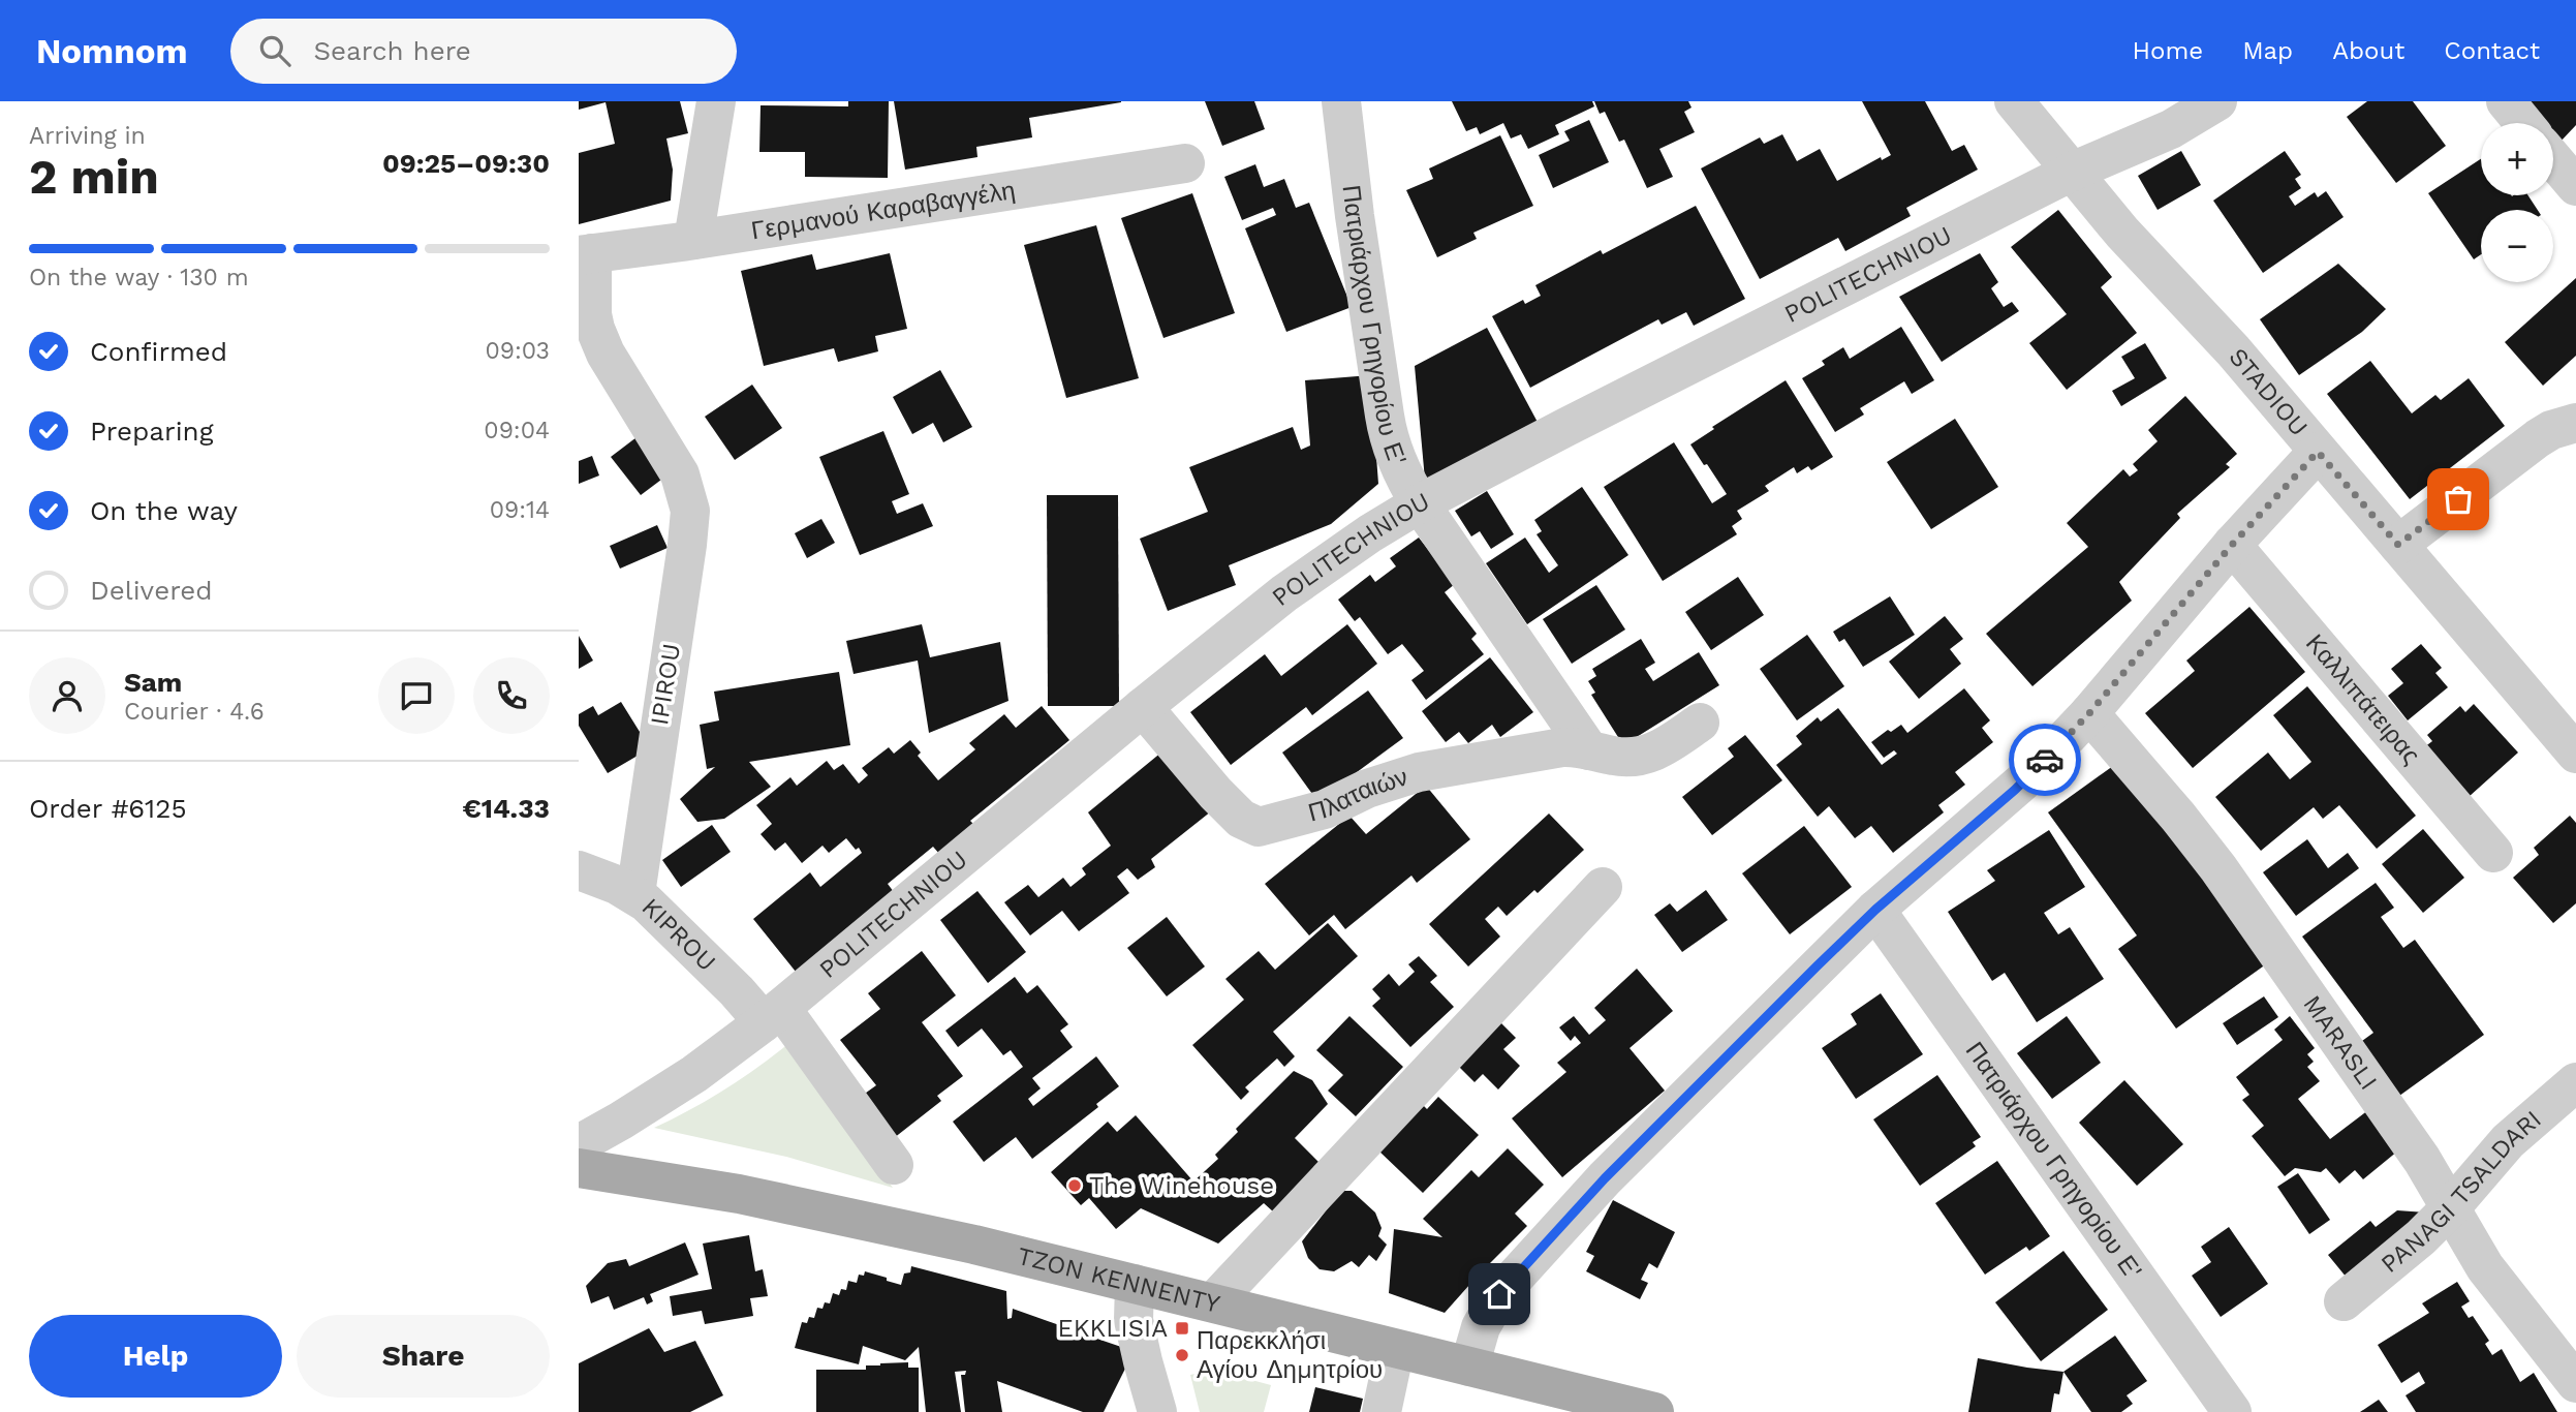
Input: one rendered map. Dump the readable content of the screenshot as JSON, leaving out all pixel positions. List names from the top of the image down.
{
  "streets": {
    "main road": ["TZON KENNENTY"],
    "street": [
      "Γερμανού Καραβαγγέλη",
      "POLITECHNIOU",
      "Πατριάρχου Γρηγορίου Ε'",
      "STADIOU",
      "IPIROU",
      "Καλλιπάτειρας",
      "Πλαταιών",
      "KIPROU",
      "MARASLI",
      "PANAGI TSALDARI"
    ]
  },
  "crossings": [
    ["Γερμανού Καραβαγγέλη", "IPIROU"],
    ["POLITECHNIOU", "Πατριάρχου Γρηγορίου Ε'"],
    ["POLITECHNIOU", "STADIOU"],
    ["POLITECHNIOU", "Πλαταιών"],
    ["POLITECHNIOU", "KIPROU"],
    ["Πατριάρχου Γρηγορίου Ε'", "Πλαταιών"],
    ["IPIROU", "KIPROU"],
    ["MARASLI", "PANAGI TSALDARI"]
  ],
  "places": {
    "other": ["The Winehouse", "Παρεκκλήσι Αγίου Δημητρίου"],
    "transit": ["EKKLISIA"]
  },
  "page": {
    "header": "Nomnom",
    "search": "Search here",
    "nav": [
      "Home",
      "Map",
      "About",
      "Contact"
    ],
    "heading": ["2 min", "Arriving in", "09:25–09:30"],
    "panel": [
      "Sam",
      "Courier · 4.6",
      "Order #6125",
      "€14.33"
    ],
    "map_buttons": ["+", "−"],
    "bar": "On the way · 130 m",
    "list": [
      ["Confirmed", "09:03"],
      ["Preparing", "09:04"],
      ["On the way", "09:14"],
      "Delivered"
    ],
    "buttons": ["Help", "Share"]
  }
}
